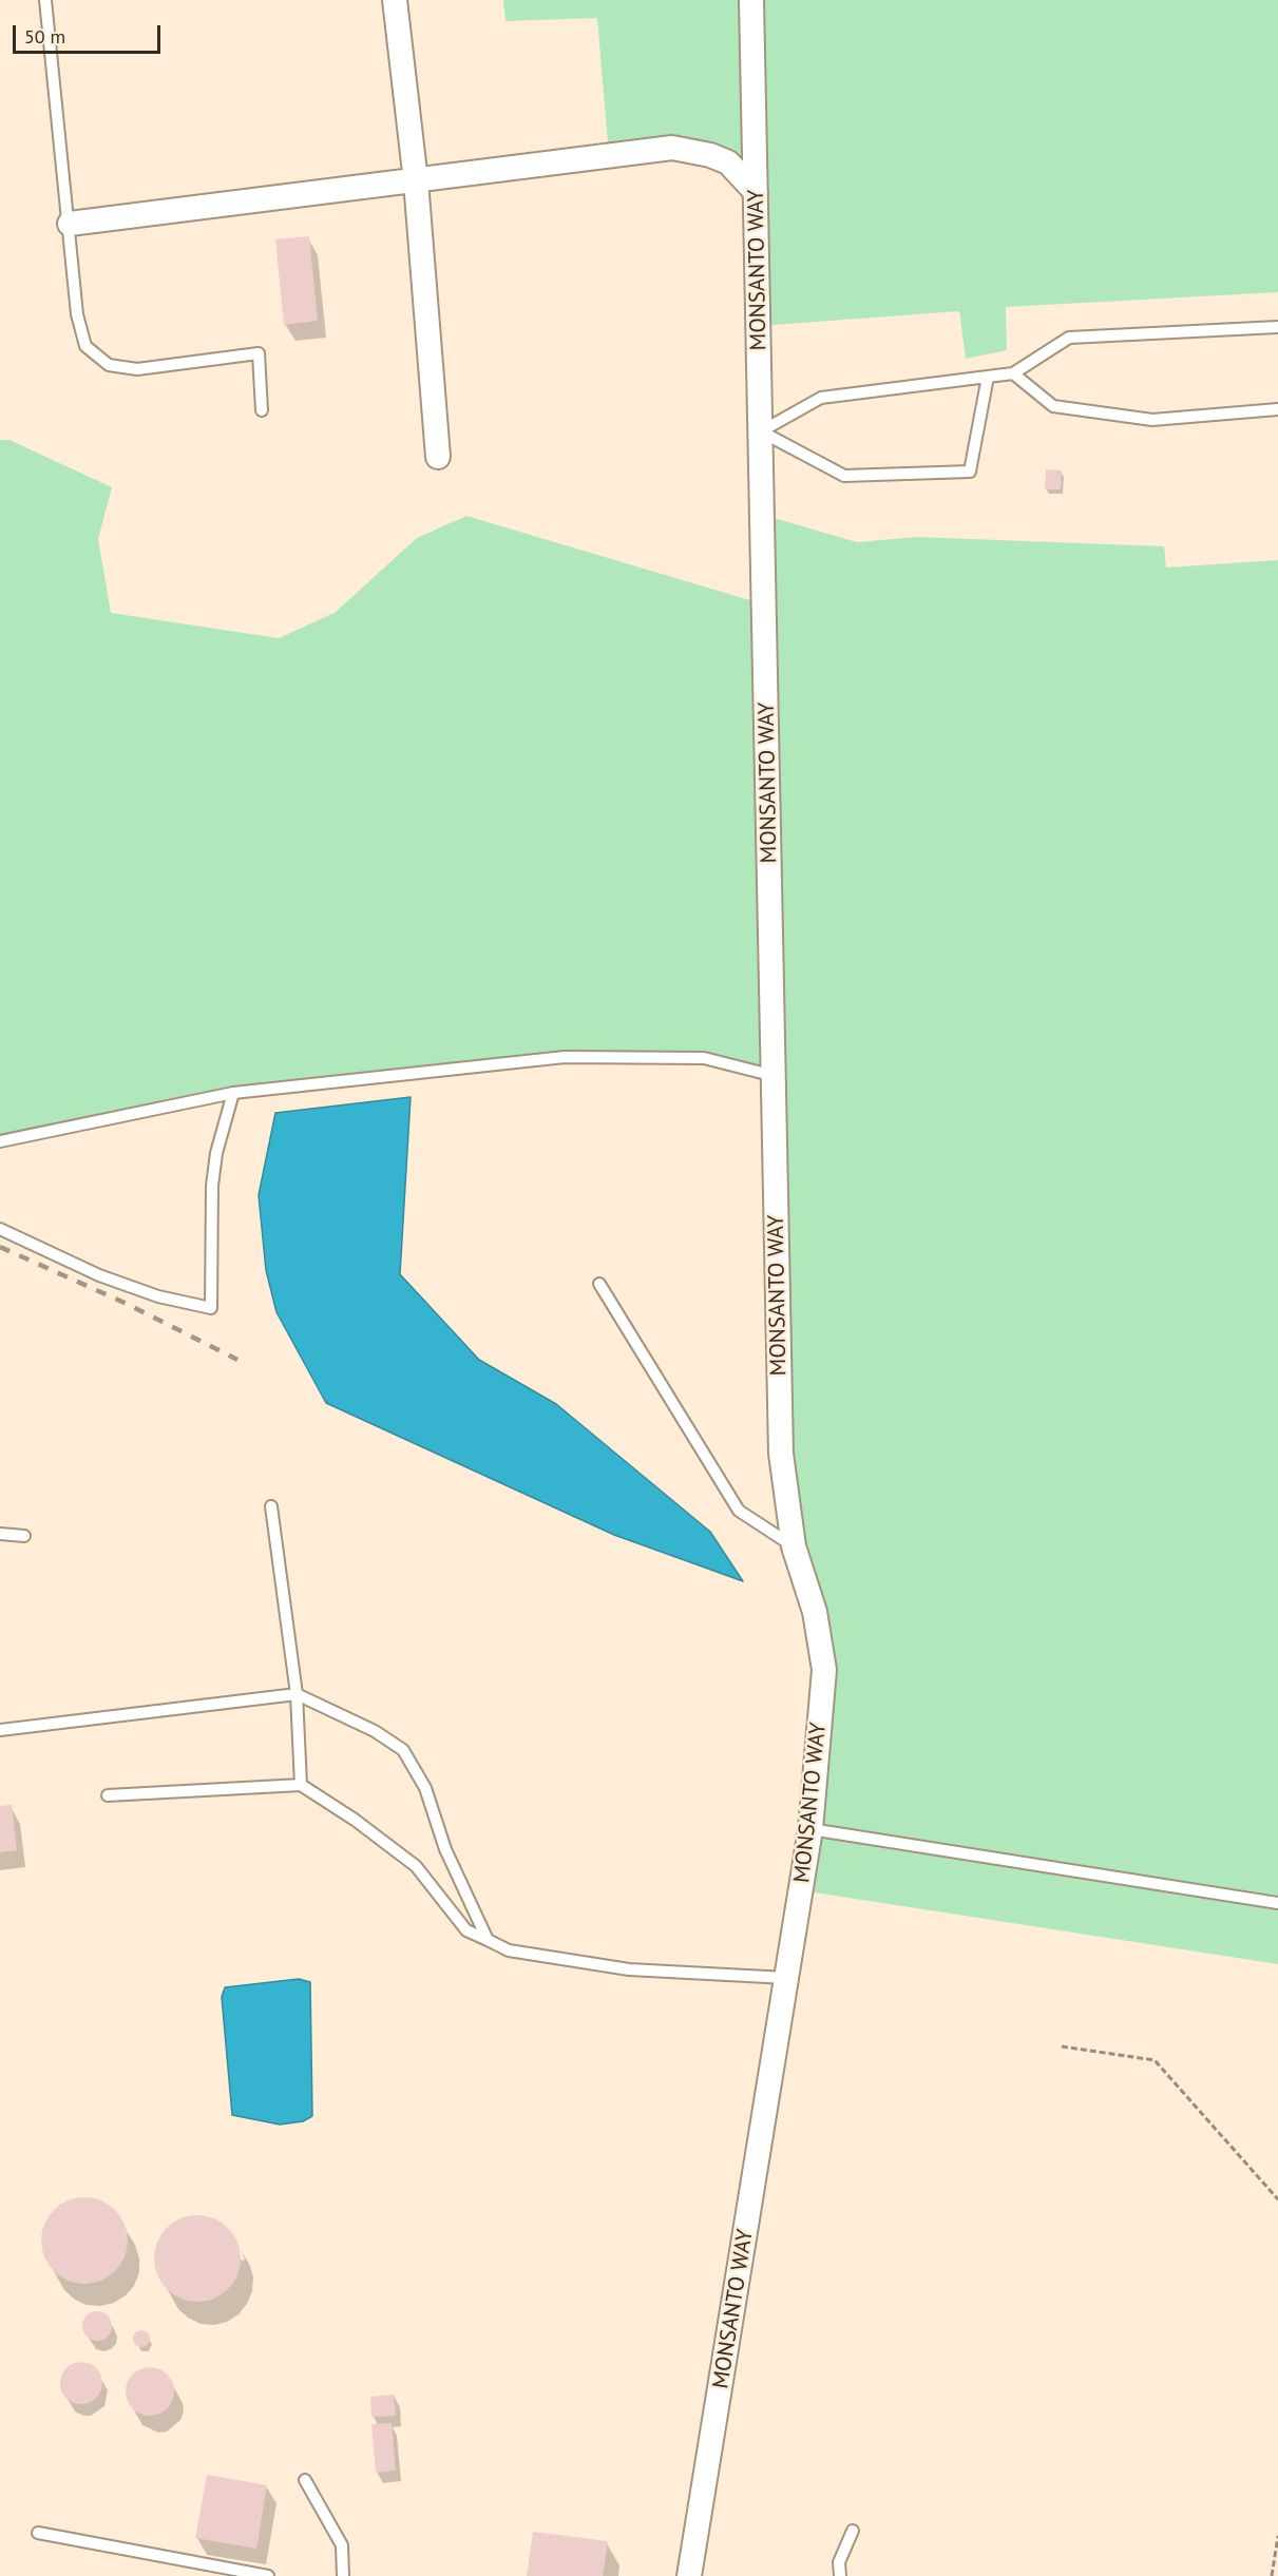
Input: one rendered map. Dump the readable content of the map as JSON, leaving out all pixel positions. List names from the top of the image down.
{
  "streets": {
    "street": ["MONSANTO WAY"]
  },
  "scale_bar": "50 m"
}
